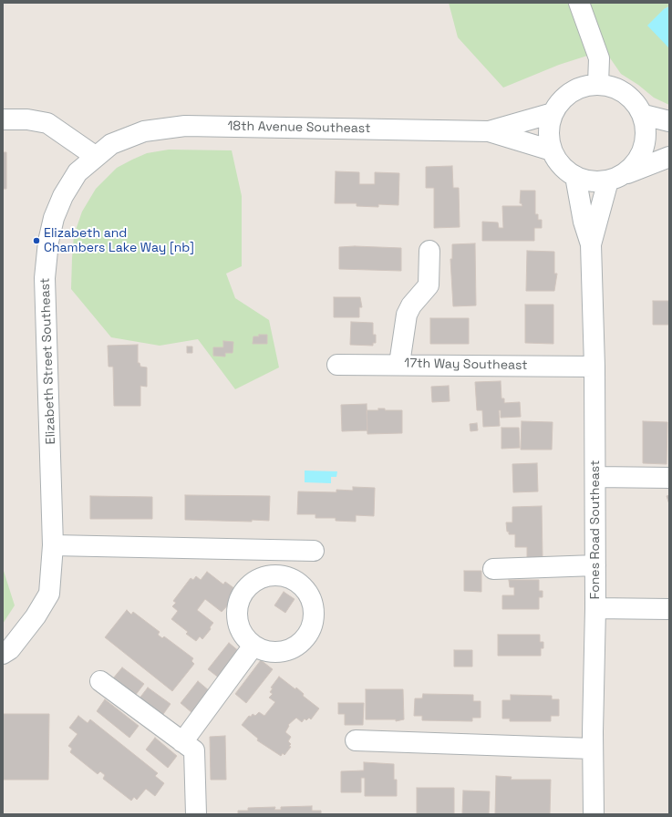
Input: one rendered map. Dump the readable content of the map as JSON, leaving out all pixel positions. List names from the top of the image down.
{
  "streets": {
    "street": [
      "18th Avenue Southeast",
      "Elizabeth Street Southeast",
      "17th Way Southeast",
      "Fones Road Southeast"
    ]
  },
  "crossings": [
    ["18th Avenue Southeast", "Elizabeth Street Southeast"],
    ["18th Avenue Southeast", "Fones Road Southeast"],
    ["17th Way Southeast", "Fones Road Southeast"]
  ],
  "places": ["Elizabeth and Chambers Lake Way [nb]"]
}
